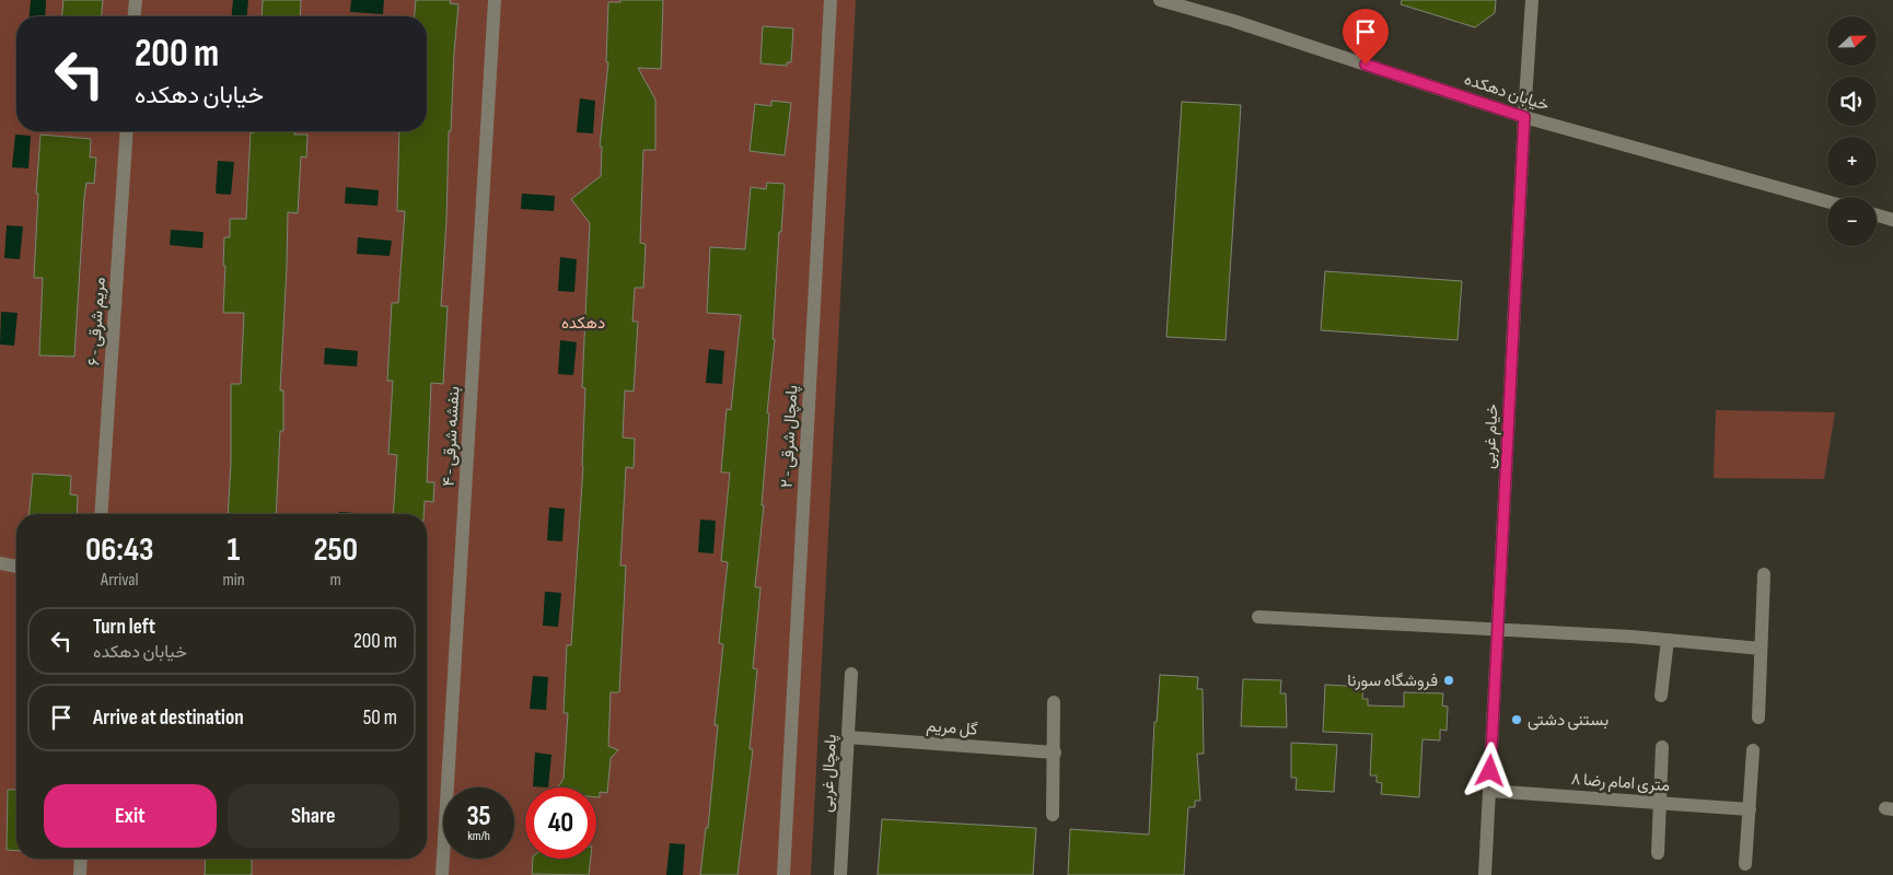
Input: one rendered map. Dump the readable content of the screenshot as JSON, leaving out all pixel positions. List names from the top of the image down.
{
  "streets": {
    "street": [
      "خیابان دهکده",
      "مریم شرقی - ۶",
      "بنفشه شرقی - ۴",
      "پامچال شرقی - ۲",
      "خیام غربی",
      "گل مریم",
      "پامچال غربی",
      "۸ متری امام رضا"
    ]
  },
  "crossings": [
    ["خیابان دهکده", "خیام غربی"],
    ["خیام غربی", "۸ متری امام رضا"],
    ["گل مریم", "پامچال غربی"]
  ],
  "parks": ["دهکده"],
  "places": ["فروشگاه سورنا", "بستنی دشتی"],
  "north": "right",
  "page": {
    "map_buttons": ["+", "−"],
    "turn": ["200 m", "خیابان دهکده"],
    "eta": [
      "06:43",
      "Arrival",
      "1",
      "min",
      "250",
      "m"
    ],
    "list": [
      {
        "name": "Turn left",
        "note": "خیابان دهکده",
        "value": "200 m"
      },
      {
        "name": "Arrive at destination",
        "value": "50 m"
      }
    ],
    "buttons": ["Exit", "Share"],
    "speed": "35 km/h",
    "limit": "40"
  }
}
